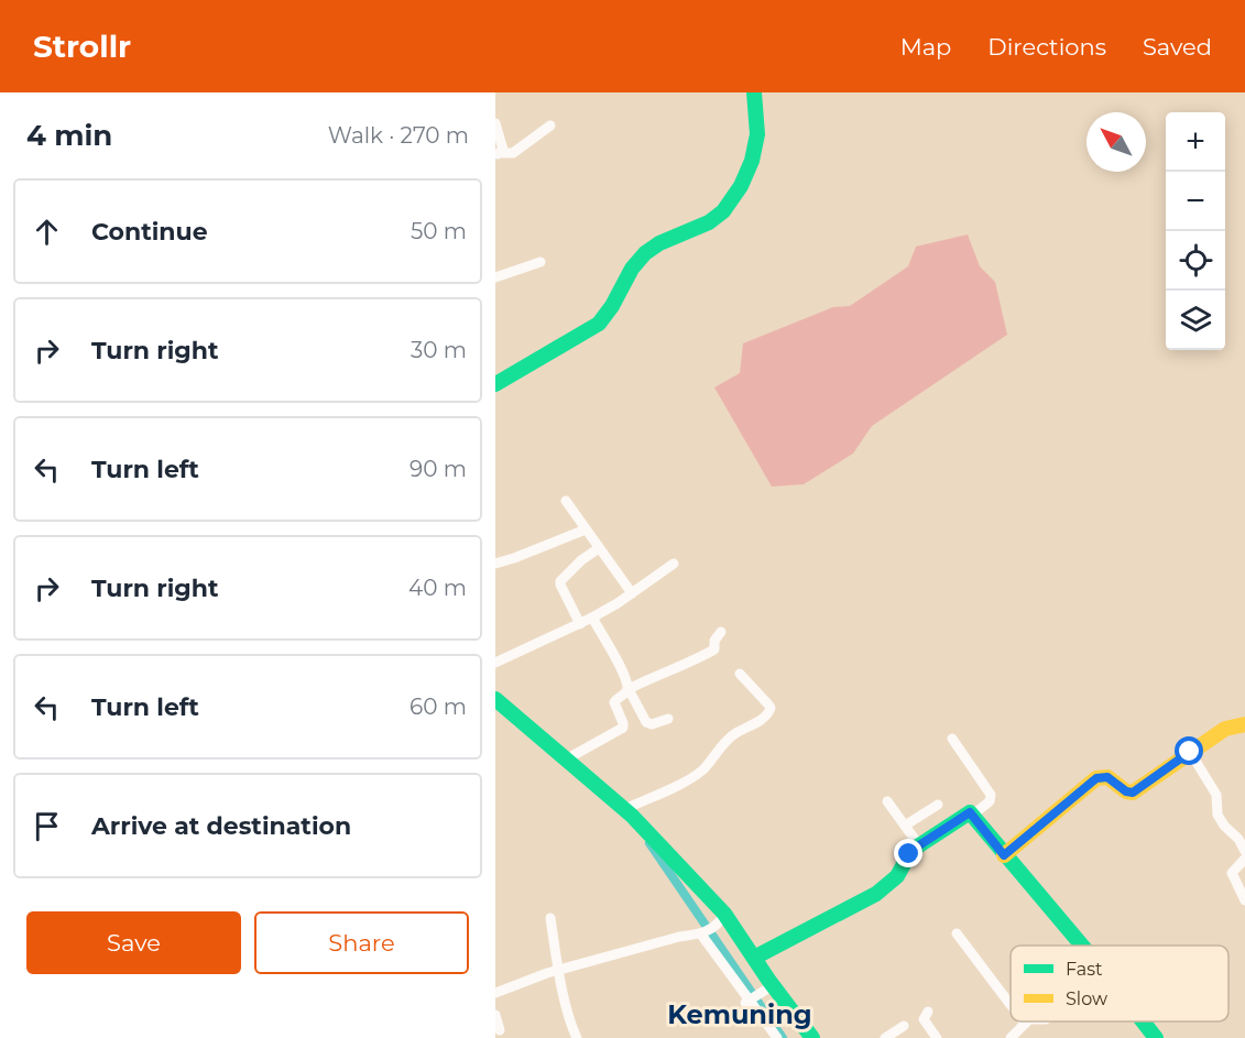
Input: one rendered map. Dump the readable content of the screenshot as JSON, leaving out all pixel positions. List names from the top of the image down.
{
  "districts": ["Kemuning"],
  "legend": ["Fast", "Slow"],
  "north": "top left",
  "page": {
    "header": "Strollr",
    "nav": ["Map", "Directions", "Saved"],
    "heading": ["4 min", "Walk · 270 m"],
    "map_buttons": ["+", "−"],
    "list": [
      ["Continue", "50 m"],
      ["Turn right", "30 m"],
      ["Turn left", "90 m"],
      ["Turn right", "40 m"],
      ["Turn left", "60 m"],
      "Arrive at destination"
    ],
    "buttons": ["Save", "Share"]
  }
}
